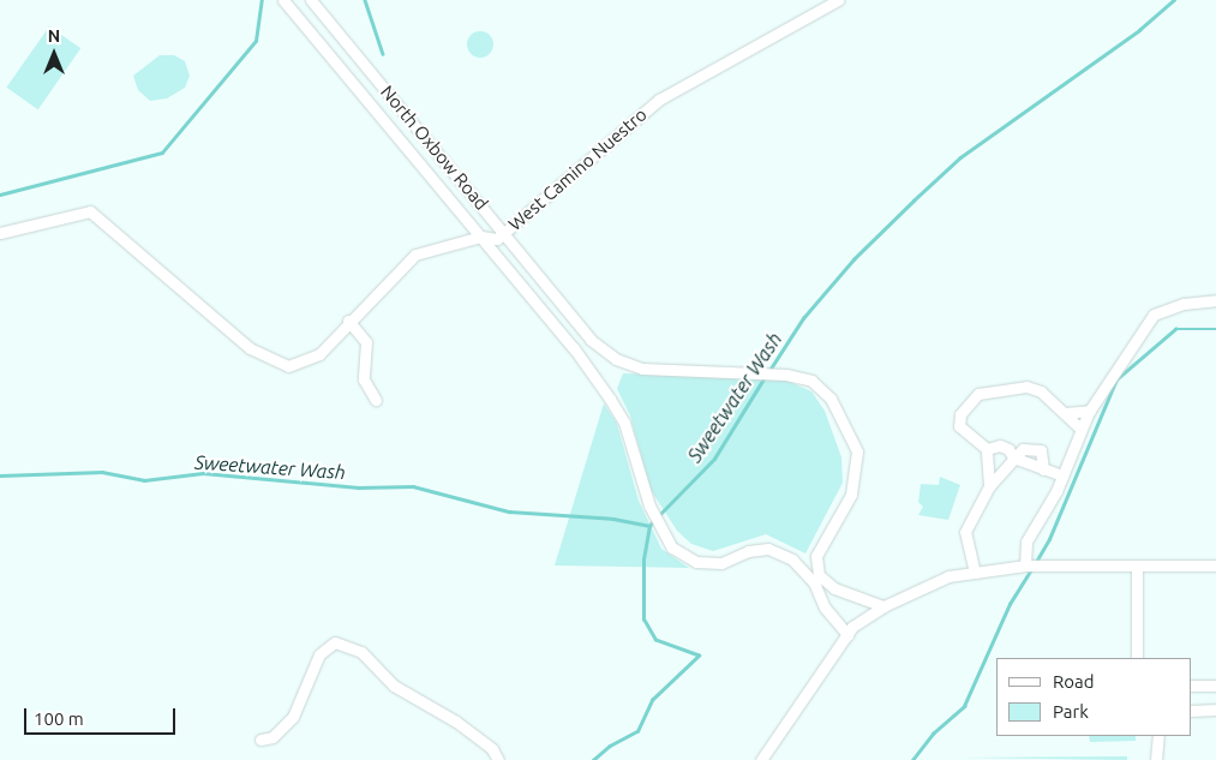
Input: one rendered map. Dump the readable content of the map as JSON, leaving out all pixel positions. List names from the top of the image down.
{
  "streets": {
    "street": ["North Oxbow Road", "West Camino Nuestro"]
  },
  "crossings": [
    ["North Oxbow Road", "West Camino Nuestro"]
  ],
  "water": ["Sweetwater Wash"],
  "legend": ["Road", "Park"],
  "scale_bar": "100 m",
  "north": "top"
}
